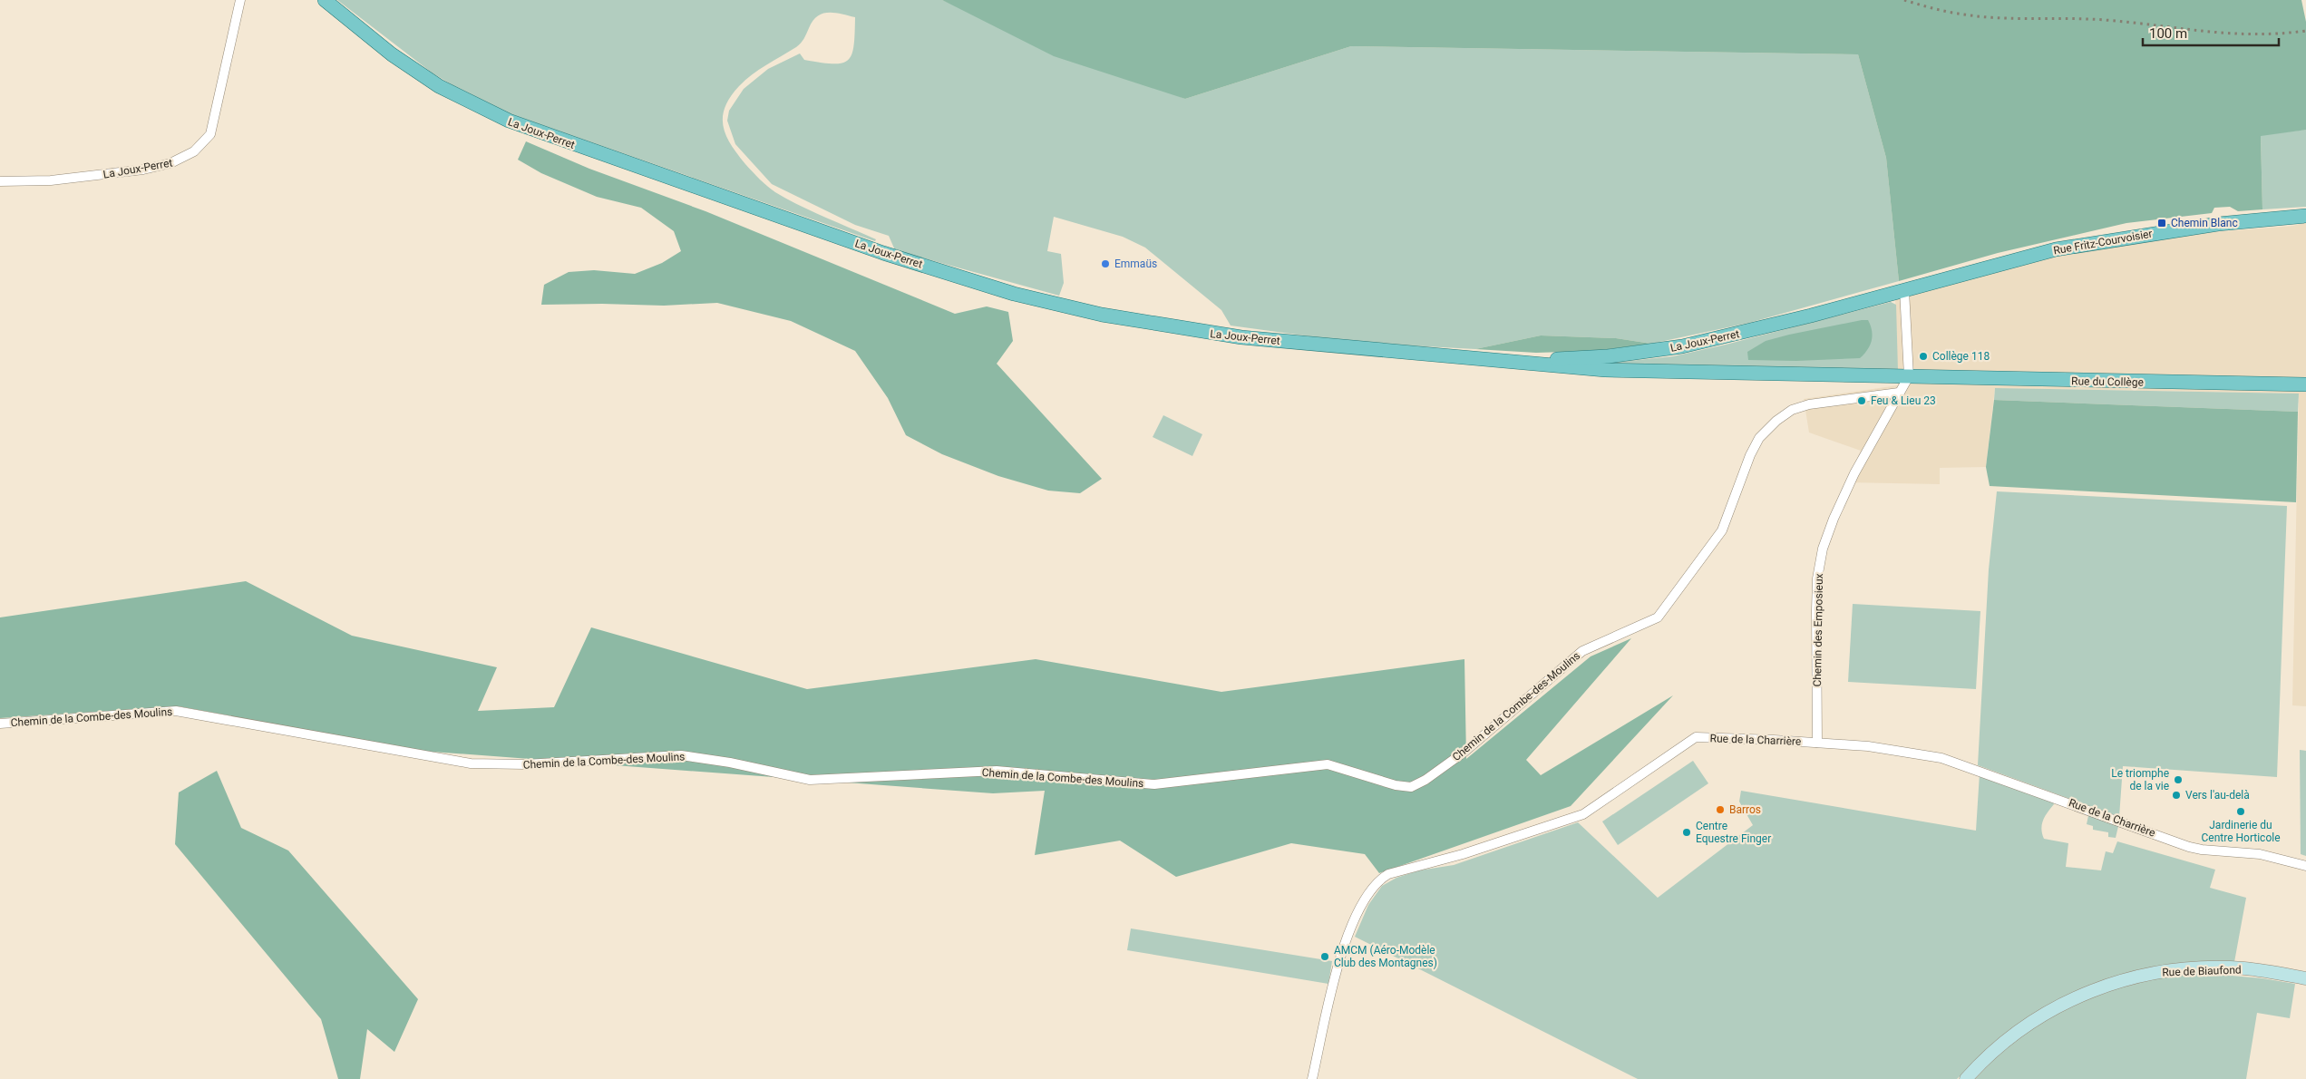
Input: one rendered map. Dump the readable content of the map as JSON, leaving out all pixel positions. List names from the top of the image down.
{
  "streets": {
    "main road": [
      "La Joux-Perret",
      "Rue Fritz-Courvoisier",
      "Rue du Collège",
      "Rue de Biaufond"
    ],
    "street": [
      "Chemin des Emposieux",
      "Chemin de la Combe-des-Moulins",
      "Chemin de la Combe-des Moulins",
      "Rue de la Charrière"
    ]
  },
  "crossings": [
    ["La Joux-Perret", "Rue Fritz-Courvoisier"],
    ["La Joux-Perret", "Rue du Collège"],
    ["La Joux-Perret", "Chemin des Emposieux"],
    ["Rue du Collège", "Chemin des Emposieux"],
    ["Chemin des Emposieux", "Chemin de la Combe-des-Moulins"],
    ["Chemin des Emposieux", "Rue de la Charrière"],
    ["Chemin de la Combe-des-Moulins", "Chemin de la Combe-des Moulins"]
  ],
  "places": {
    "transit": ["Chemin Blanc"],
    "other": [
      "Emmaüs",
      "Collège 118",
      "Feu & Lieu 23",
      "Le triomphe de la vie",
      "Vers l'au-delà",
      "Barros",
      "Jardinerie du Centre Horticole",
      "Centre Equestre Finger",
      "AMCM (Aéro-Modèle Club des Montagnes)"
    ]
  },
  "scale_bar": "100 m"
}
